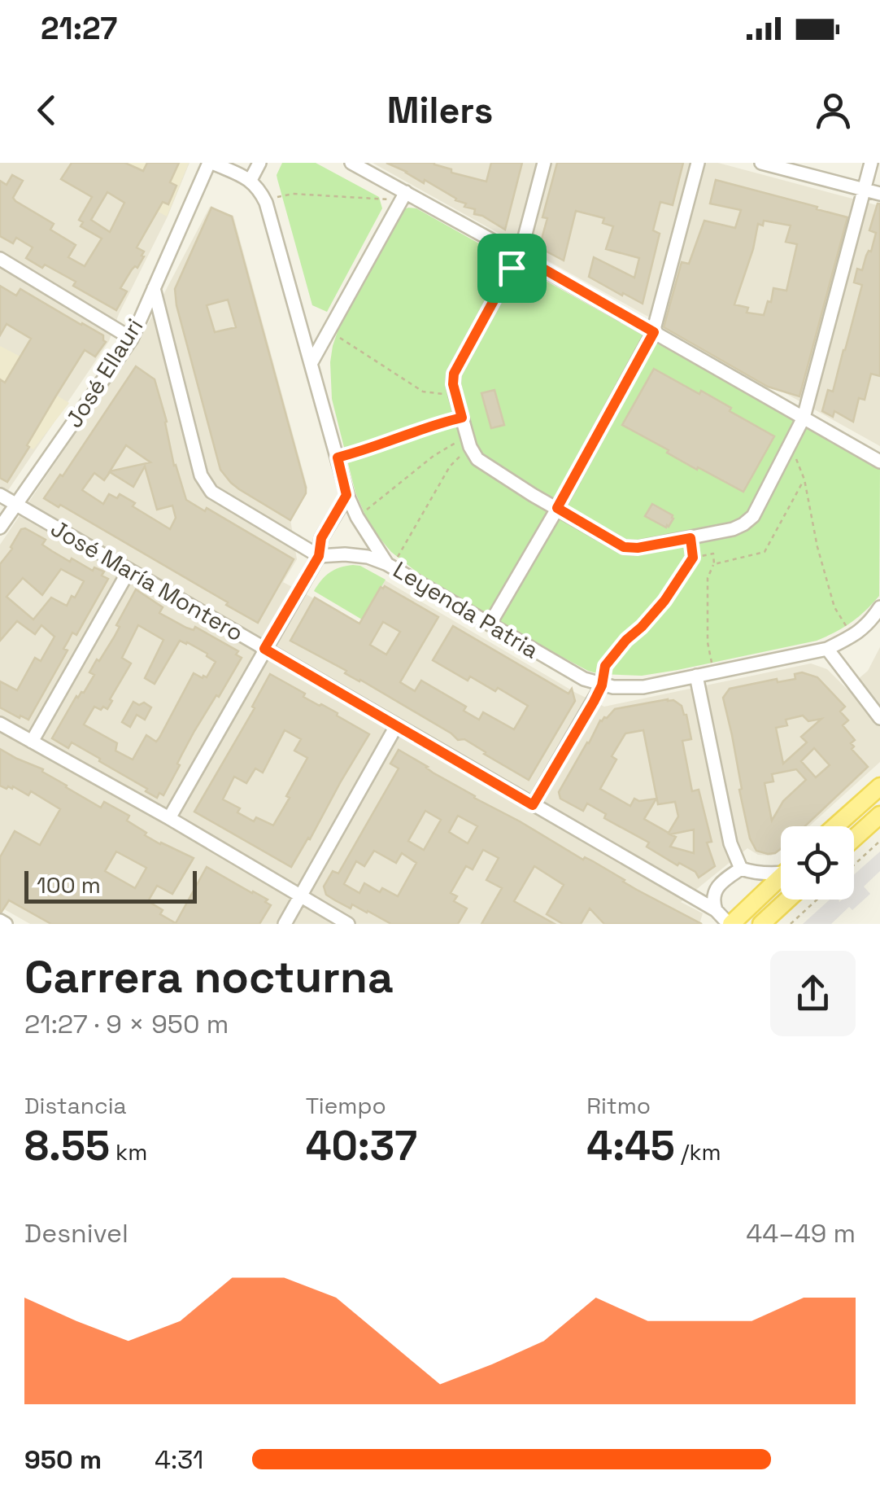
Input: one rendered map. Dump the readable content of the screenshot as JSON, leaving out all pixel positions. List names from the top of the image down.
{
  "streets": {
    "street": ["José Ellauri", "José María Montero", "Leyenda Patria"]
  },
  "crossings": [
    ["José Ellauri", "José María Montero"]
  ],
  "scale_bar": "100 m",
  "page": {
    "status": "21:27",
    "header": "Milers",
    "scale": "100 m",
    "heading": ["Carrera nocturna", "21:27 · 9 × 950 m"],
    "stats": [
      ["Distancia", "8.55 km"],
      ["Tiempo", "40:37"],
      ["Ritmo", "4:45 /km"]
    ],
    "chart": ["Desnivel", "44–49 m"],
    "list": [
      {
        "name": "950 m",
        "note": "4:31"
      }
    ]
  }
}
